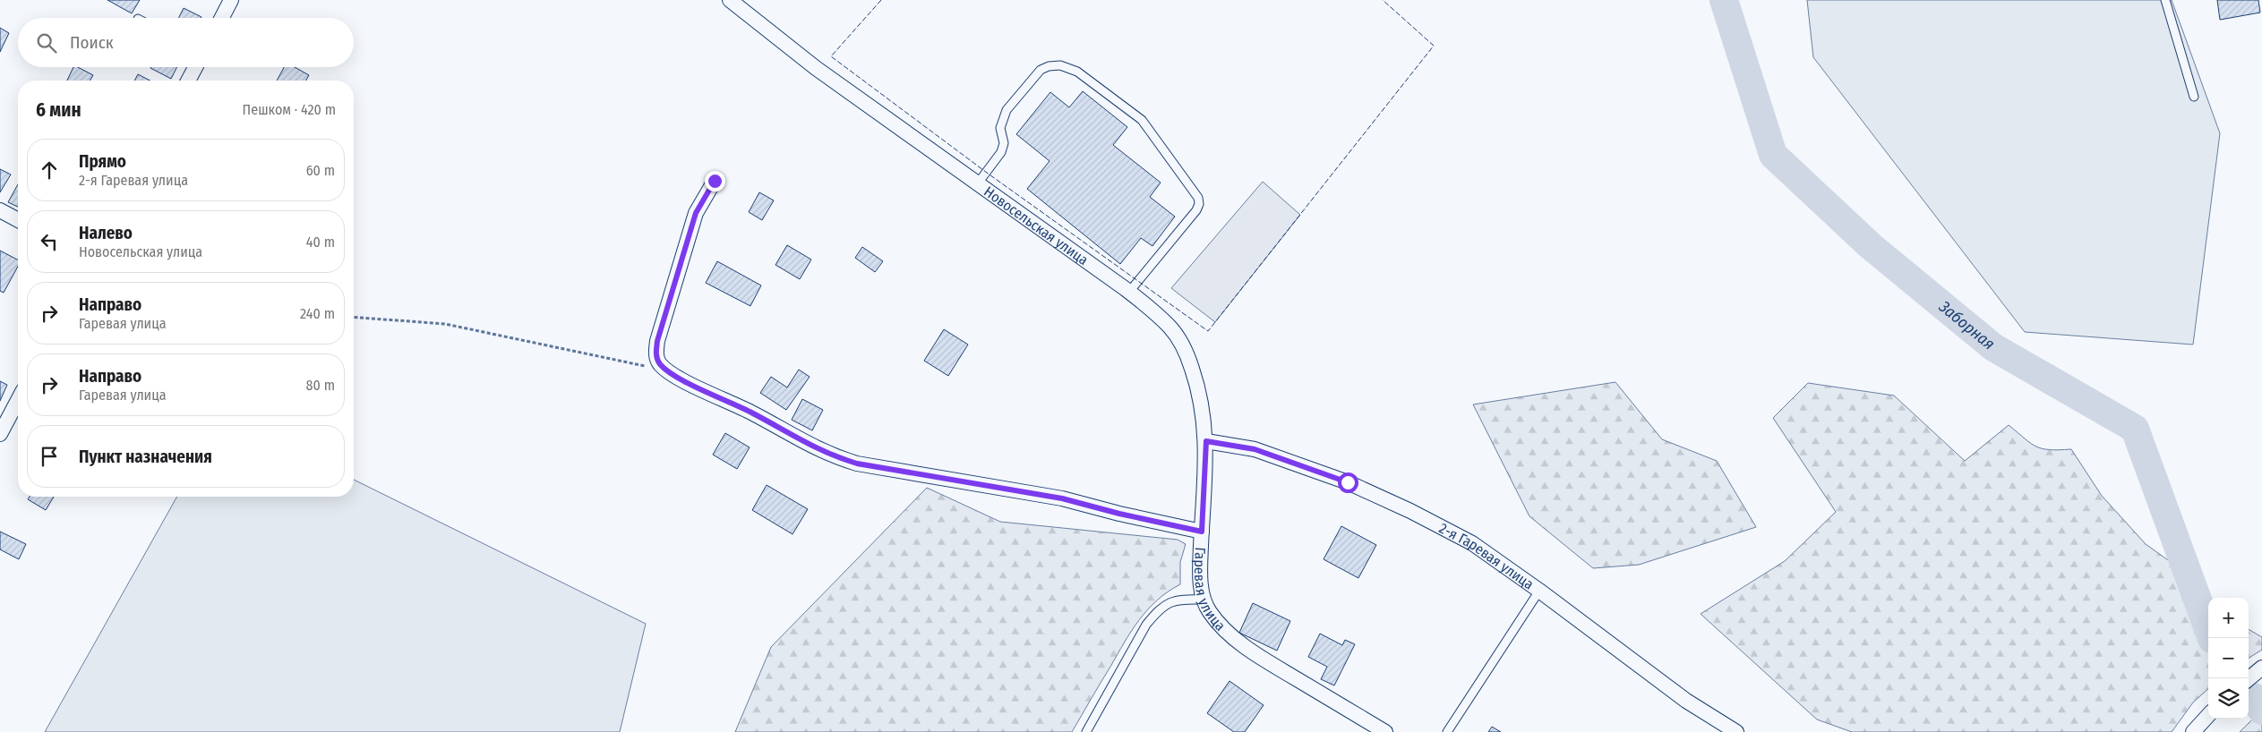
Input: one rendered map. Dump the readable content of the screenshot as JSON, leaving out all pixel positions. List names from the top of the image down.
{
  "streets": {
    "street": ["Новосельская улица", "2-я Гаревая улица", "Гаревая улица"]
  },
  "crossings": [
    ["Новосельская улица", "2-я Гаревая улица"],
    ["Новосельская улица", "Гаревая улица"]
  ],
  "water": ["Заборная"],
  "page": {
    "search": "Поиск",
    "heading": ["6 мин", "Пешком · 420 m"],
    "list": [
      ["Прямо", "2-я Гаревая улица", "60 m"],
      ["Налево", "Новосельская улица", "40 m"],
      ["Направо", "Гаревая улица", "240 m"],
      ["Направо", "Гаревая улица", "80 m"],
      "Пункт назначения"
    ],
    "map_buttons": ["+", "−"]
  }
}
